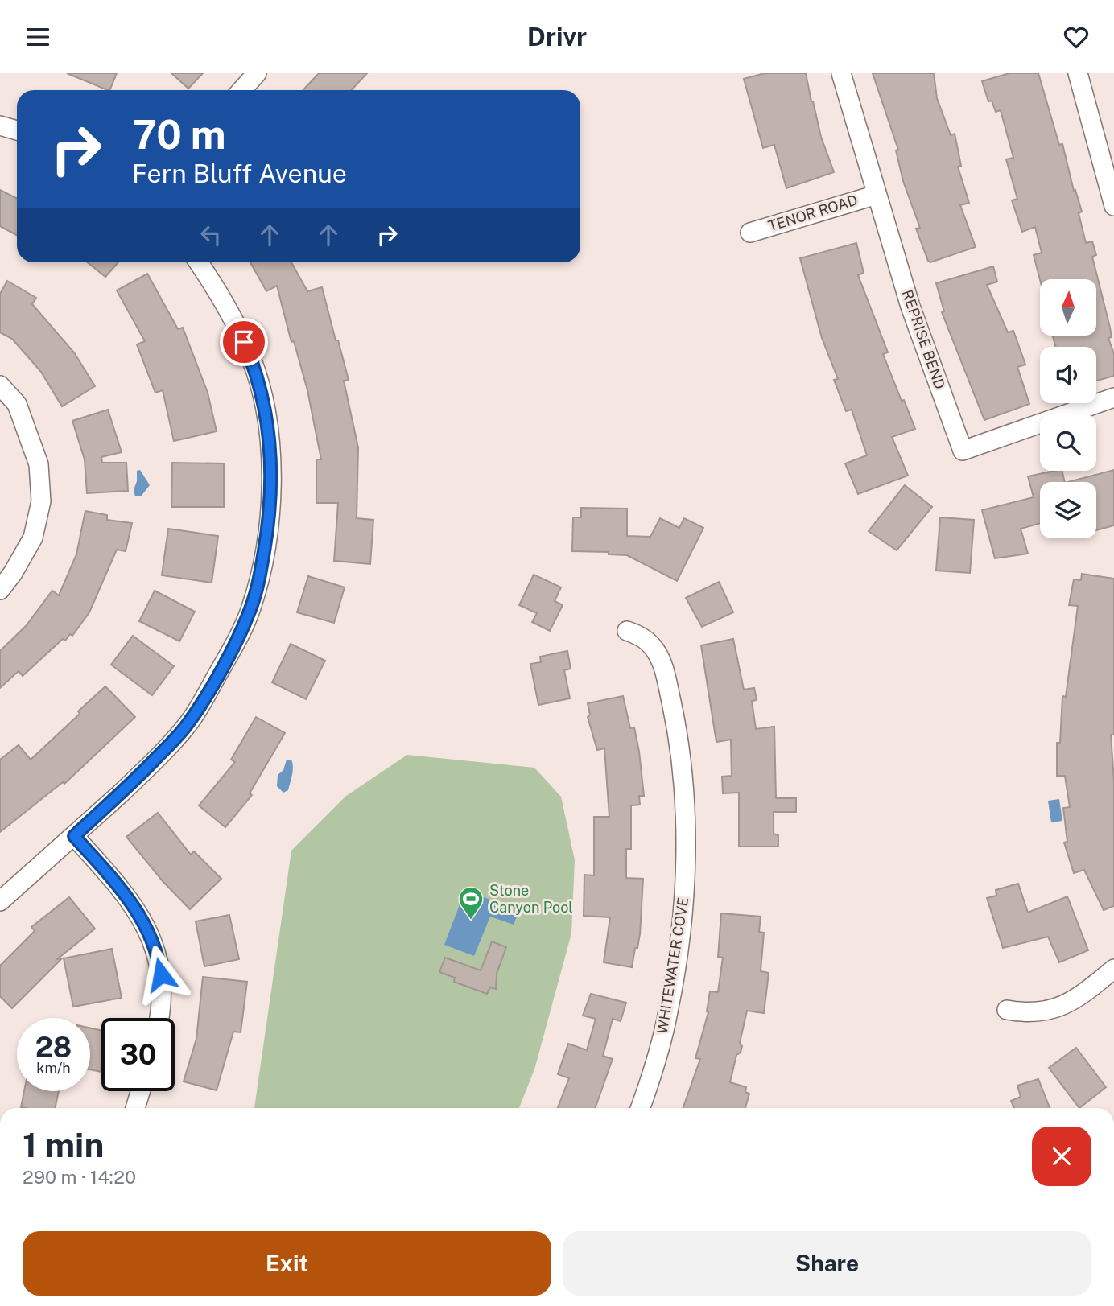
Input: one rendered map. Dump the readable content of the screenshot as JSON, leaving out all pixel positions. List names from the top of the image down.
{
  "streets": {
    "street": ["TENOR ROAD", "REPRISE BEND", "WHITEWATER COVE"]
  },
  "crossings": [
    ["TENOR ROAD", "REPRISE BEND"]
  ],
  "places": {
    "sports": ["Stone Canyon Pool"]
  },
  "north": "top",
  "page": {
    "header": "Drivr",
    "turn": ["70 m", "Fern Bluff Avenue"],
    "speed": "28 km/h",
    "limit": "30",
    "heading": ["1 min", "290 m · 14:20"],
    "buttons": ["Exit", "Share"]
  }
}
